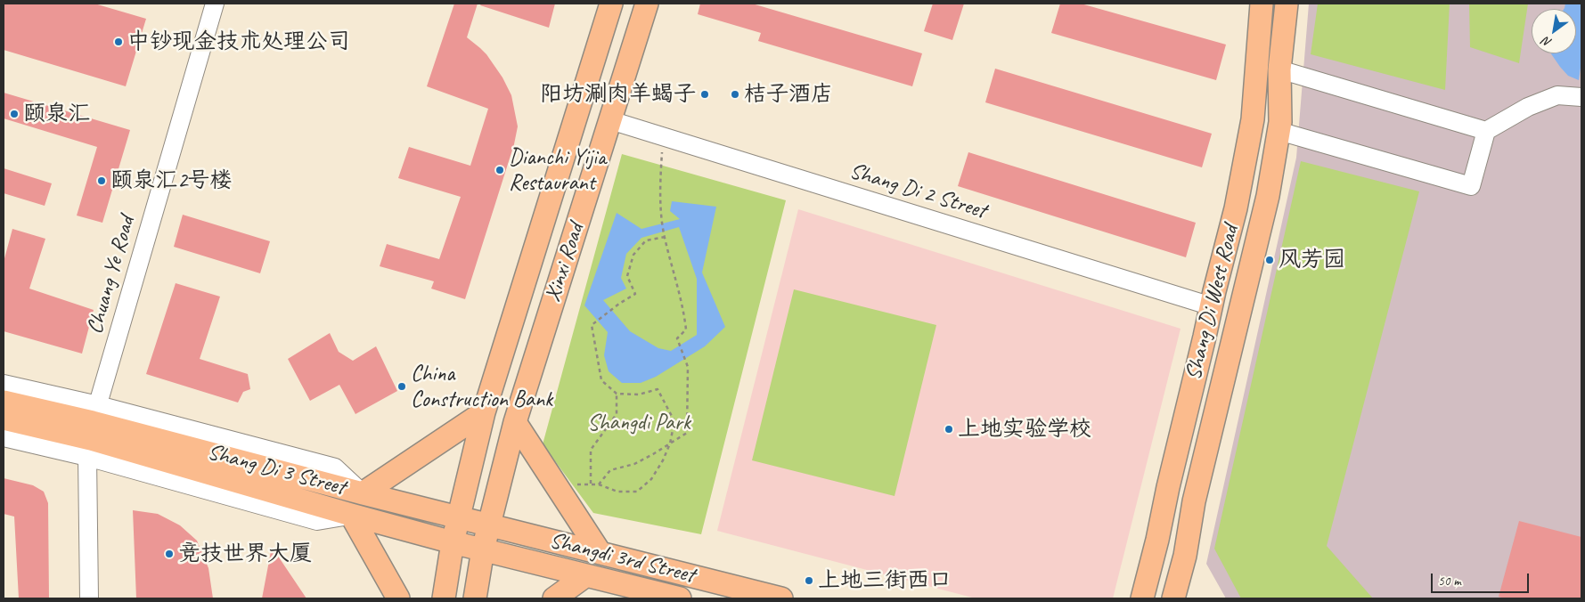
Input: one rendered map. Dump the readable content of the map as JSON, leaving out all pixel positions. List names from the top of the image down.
{
  "streets": {
    "main road": [
      "Xinxi Road",
      "Shang Di West Road",
      "Shang Di 3 Street",
      "Shangdi 3rd Street"
    ],
    "street": ["Shang Di 2 Street", "Chuang Ye Road"]
  },
  "crossings": [
    ["Shang Di 2 Street", "Xinxi Road"],
    ["Shang Di 2 Street", "Shang Di West Road"],
    ["Xinxi Road", "Shang Di 3 Street"],
    ["Xinxi Road", "Shangdi 3rd Street"],
    ["Chuang Ye Road", "Shang Di 3 Street"],
    ["Shang Di 3 Street", "Shangdi 3rd Street"]
  ],
  "parks": ["Shangdi Park"],
  "places": [
    "中钞现金技术处理公司",
    "阳坊涮肉羊蝎子",
    "桔子酒店",
    "颐泉汇",
    "Dianchi Yijia Restaurant",
    "颐泉汇2号楼",
    "风芳园",
    "China Construction Bank",
    "上地实验学校",
    "竞技世界大厦",
    "上地三街西口"
  ],
  "scale_bar": "50 m",
  "north": "bottom left"
}
